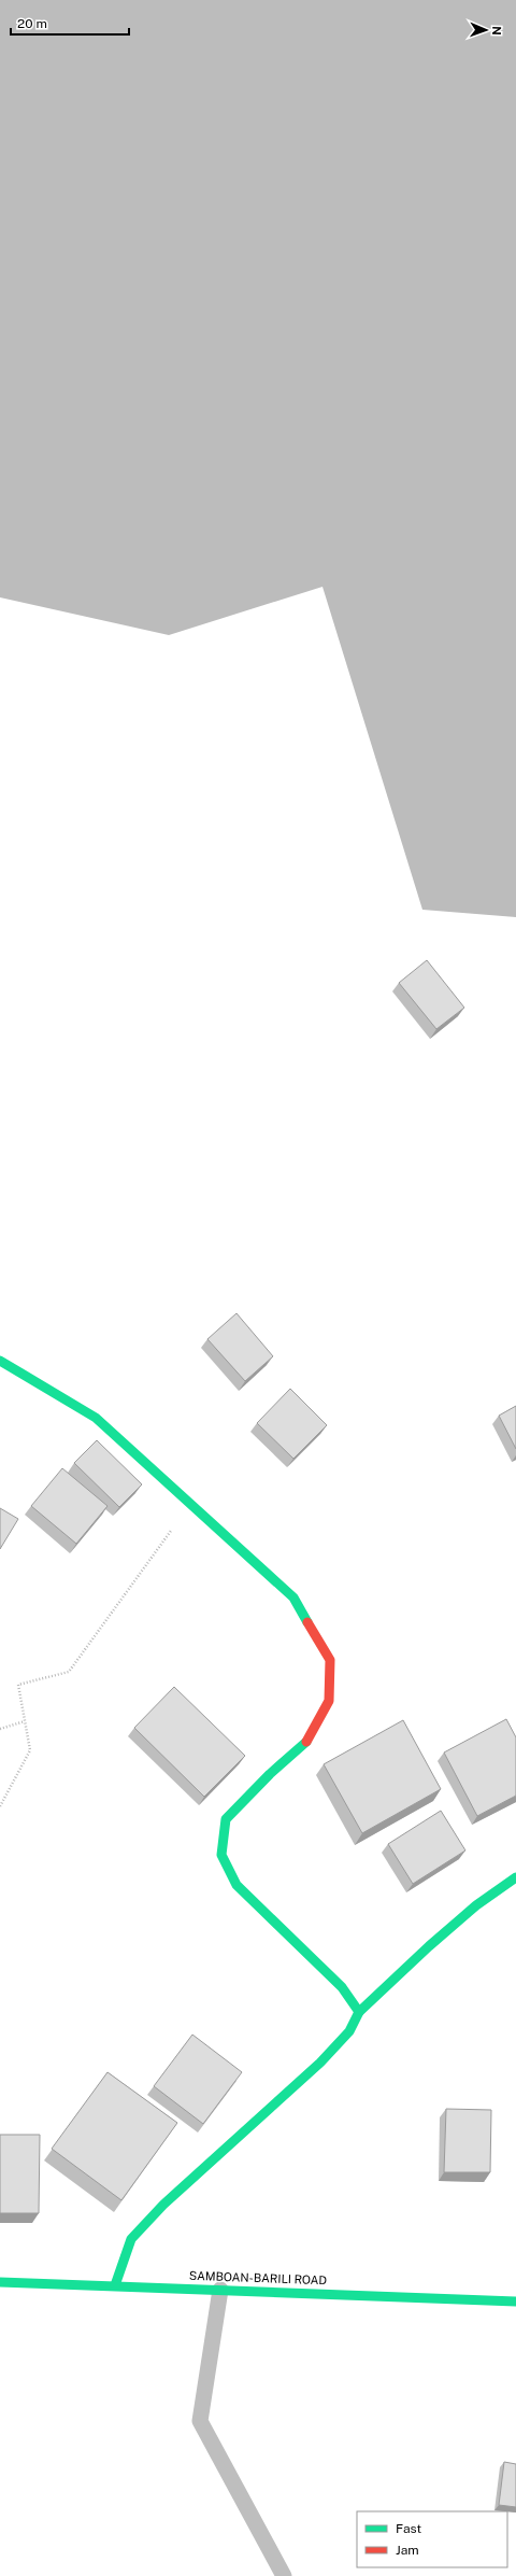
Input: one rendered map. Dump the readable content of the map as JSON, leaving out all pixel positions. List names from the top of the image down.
{
  "streets": {
    "main road": ["SAMBOAN-BARILI ROAD"]
  },
  "legend": ["Fast", "Jam"],
  "scale_bar": "20 m",
  "north": "right"
}
